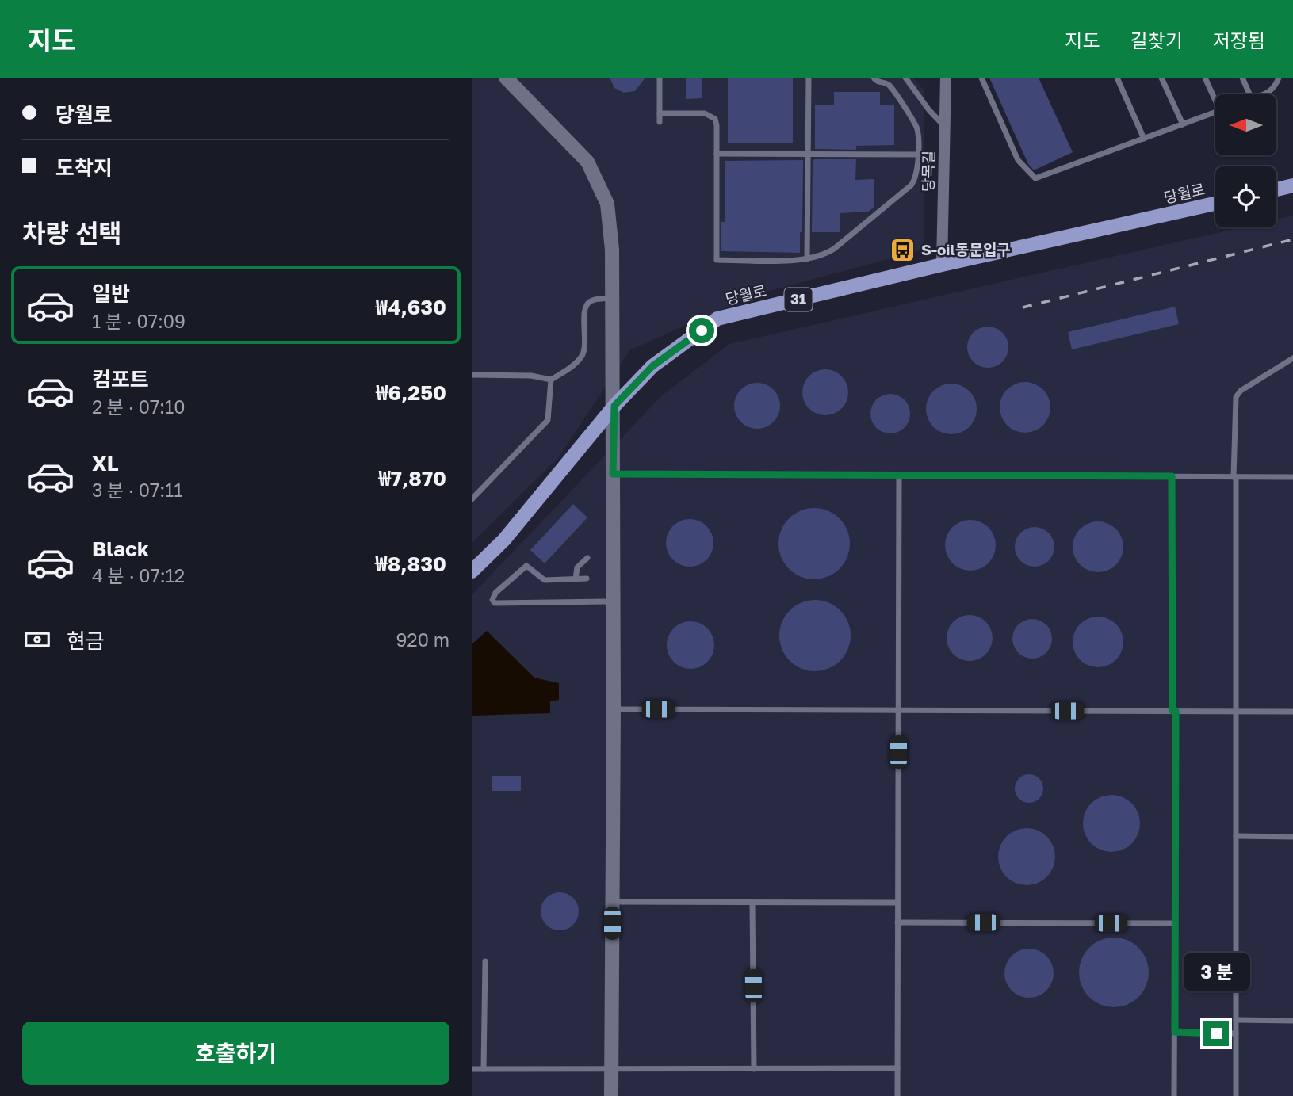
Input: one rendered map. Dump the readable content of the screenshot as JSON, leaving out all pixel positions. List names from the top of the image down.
{
  "streets": {
    "main road": ["당월로", "31"],
    "street": ["당목길"]
  },
  "crossings": [
    ["당목길", "당월로"]
  ],
  "places": {
    "bus stop": ["S-oil동문입구"]
  },
  "north": "left",
  "page": {
    "header": "지도",
    "nav": ["지도", "길찾기", "저장됨"],
    "banner": ["당월로", "도착지"],
    "heading": "차량 선택",
    "list": [
      {
        "name": "일반",
        "note": "1 분 · 07:09",
        "value": "₩4,630"
      },
      {
        "name": "컴포트",
        "note": "2 분 · 07:10",
        "value": "₩6,250"
      },
      {
        "name": "XL",
        "note": "3 분 · 07:11",
        "value": "₩7,870"
      },
      {
        "name": "Black",
        "note": "4 분 · 07:12",
        "value": "₩8,830"
      }
    ],
    "pay": ["현금", "920 m"],
    "bubble": "3 분",
    "buttons": "호출하기"
  }
}
